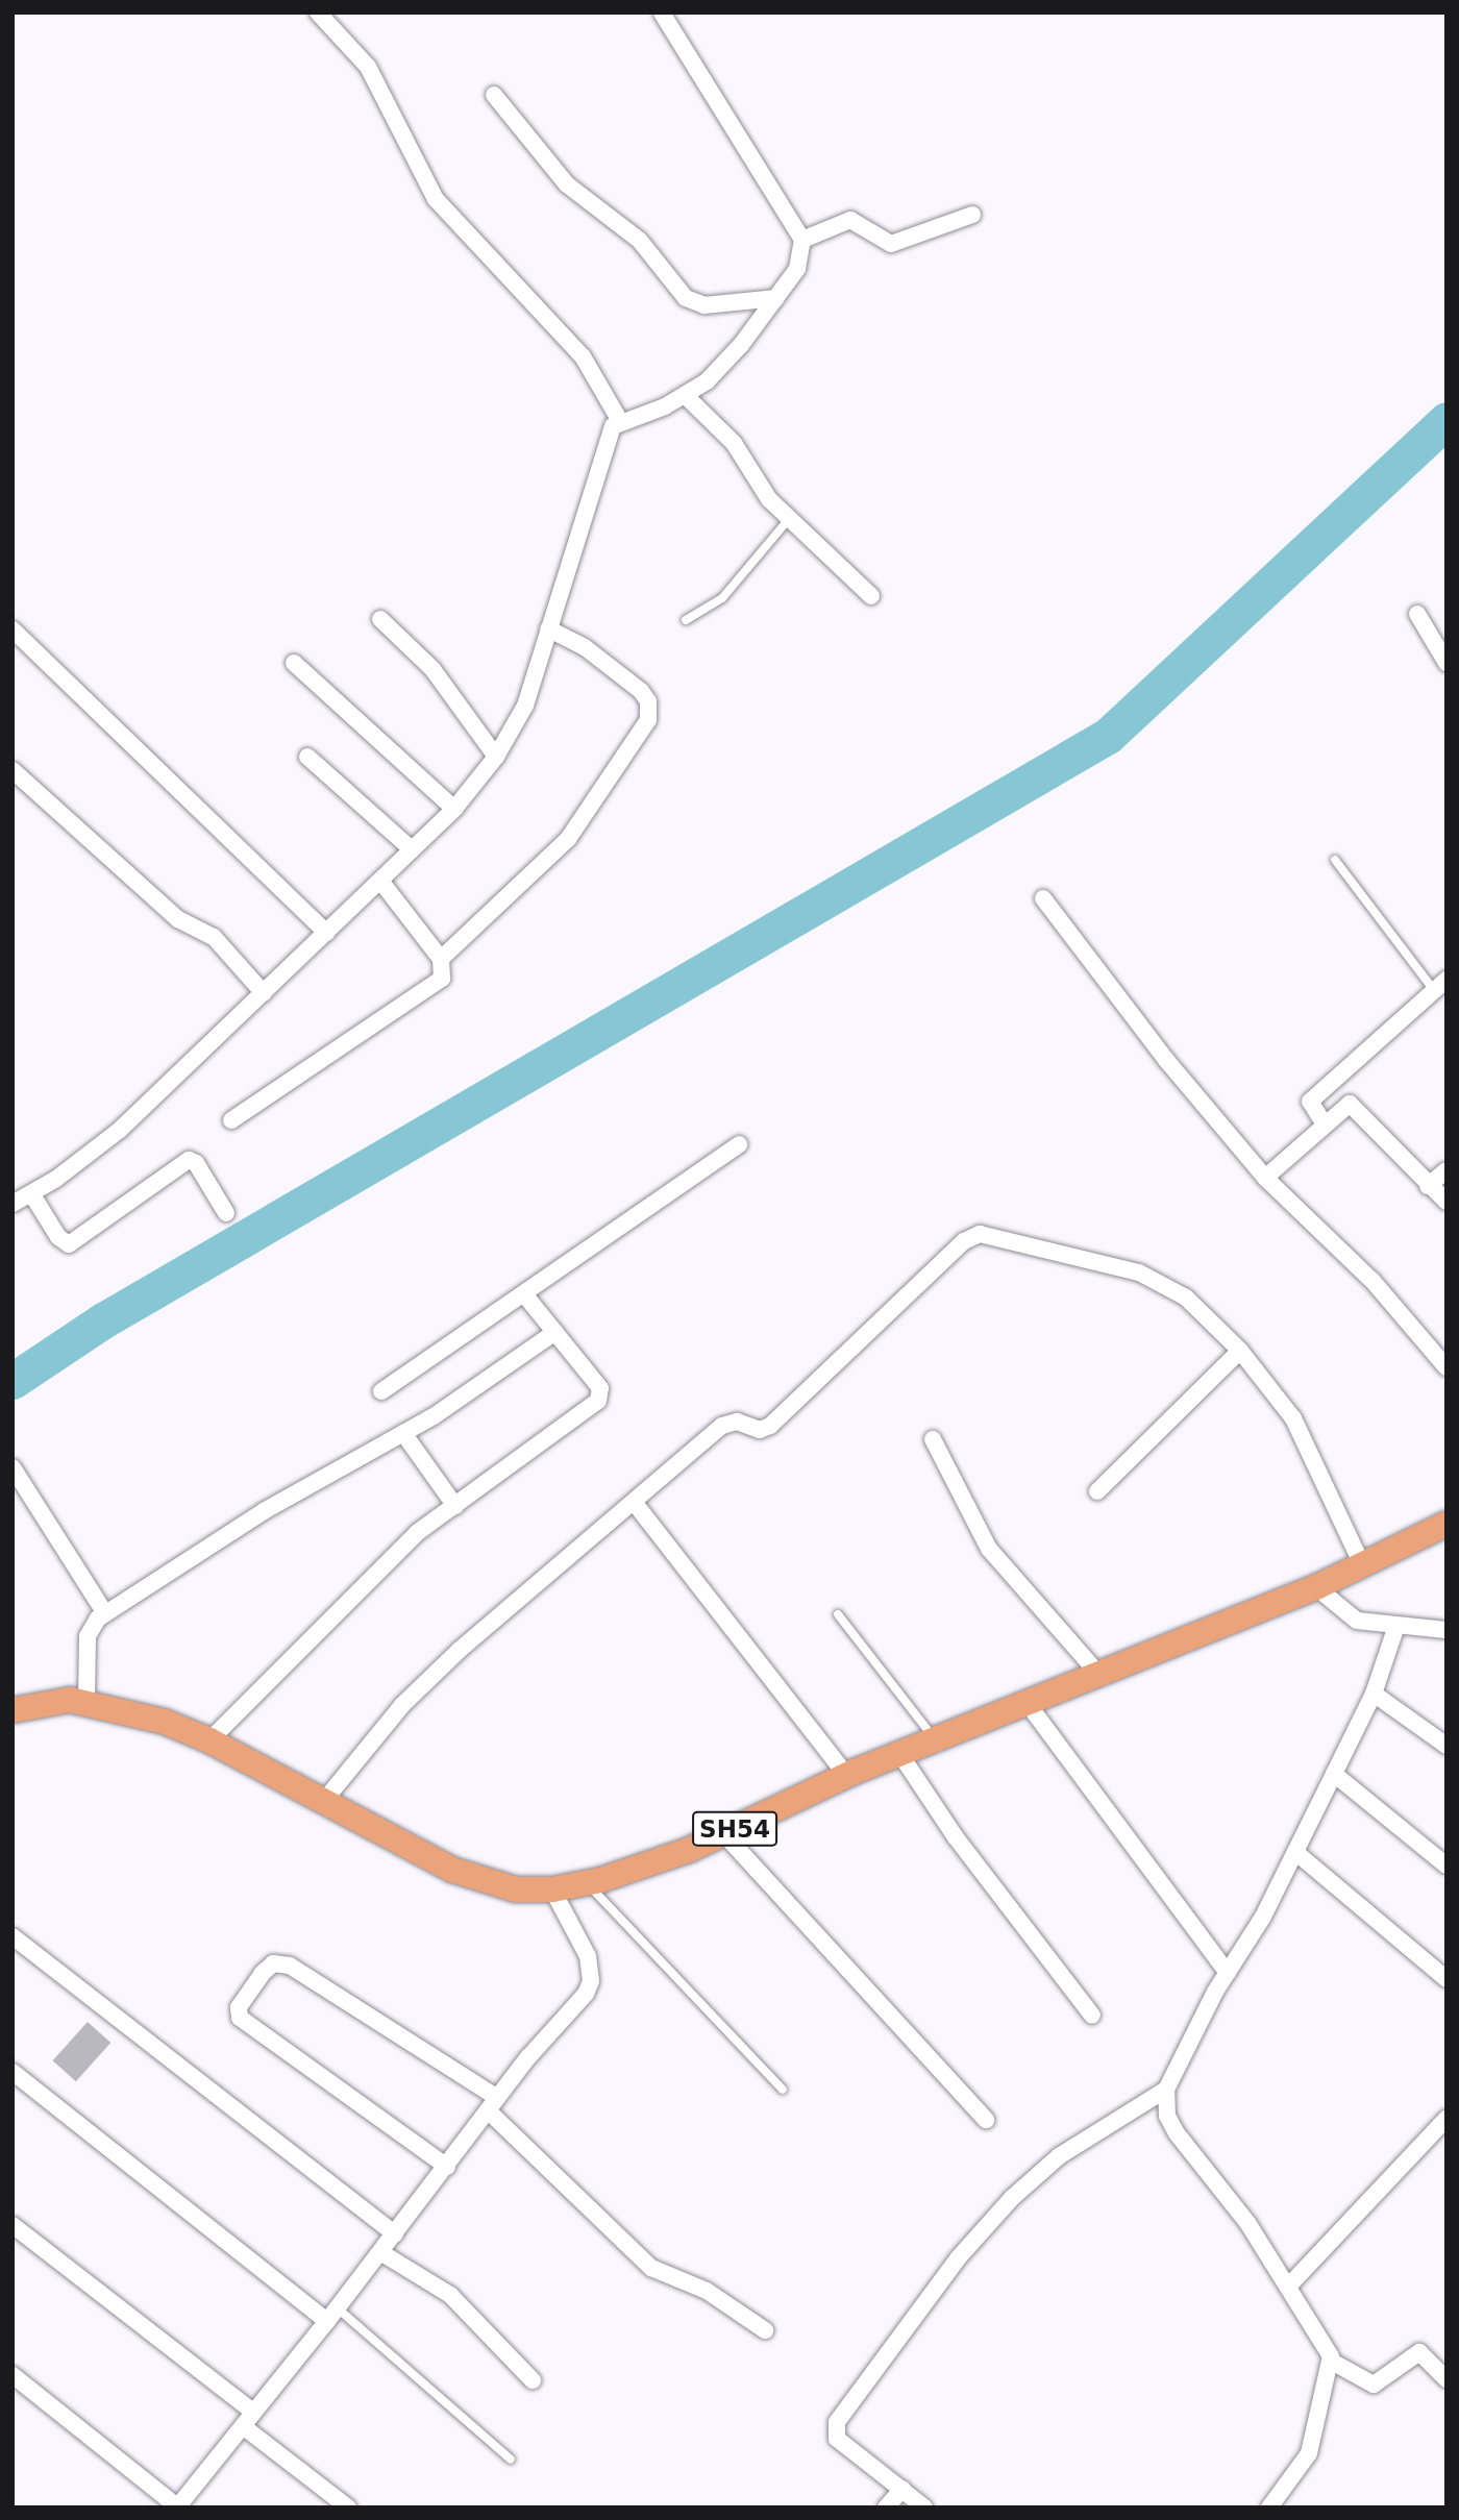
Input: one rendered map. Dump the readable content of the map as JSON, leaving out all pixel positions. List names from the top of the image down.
{
  "streets": {
    "main road": ["SH54"]
  }
}
